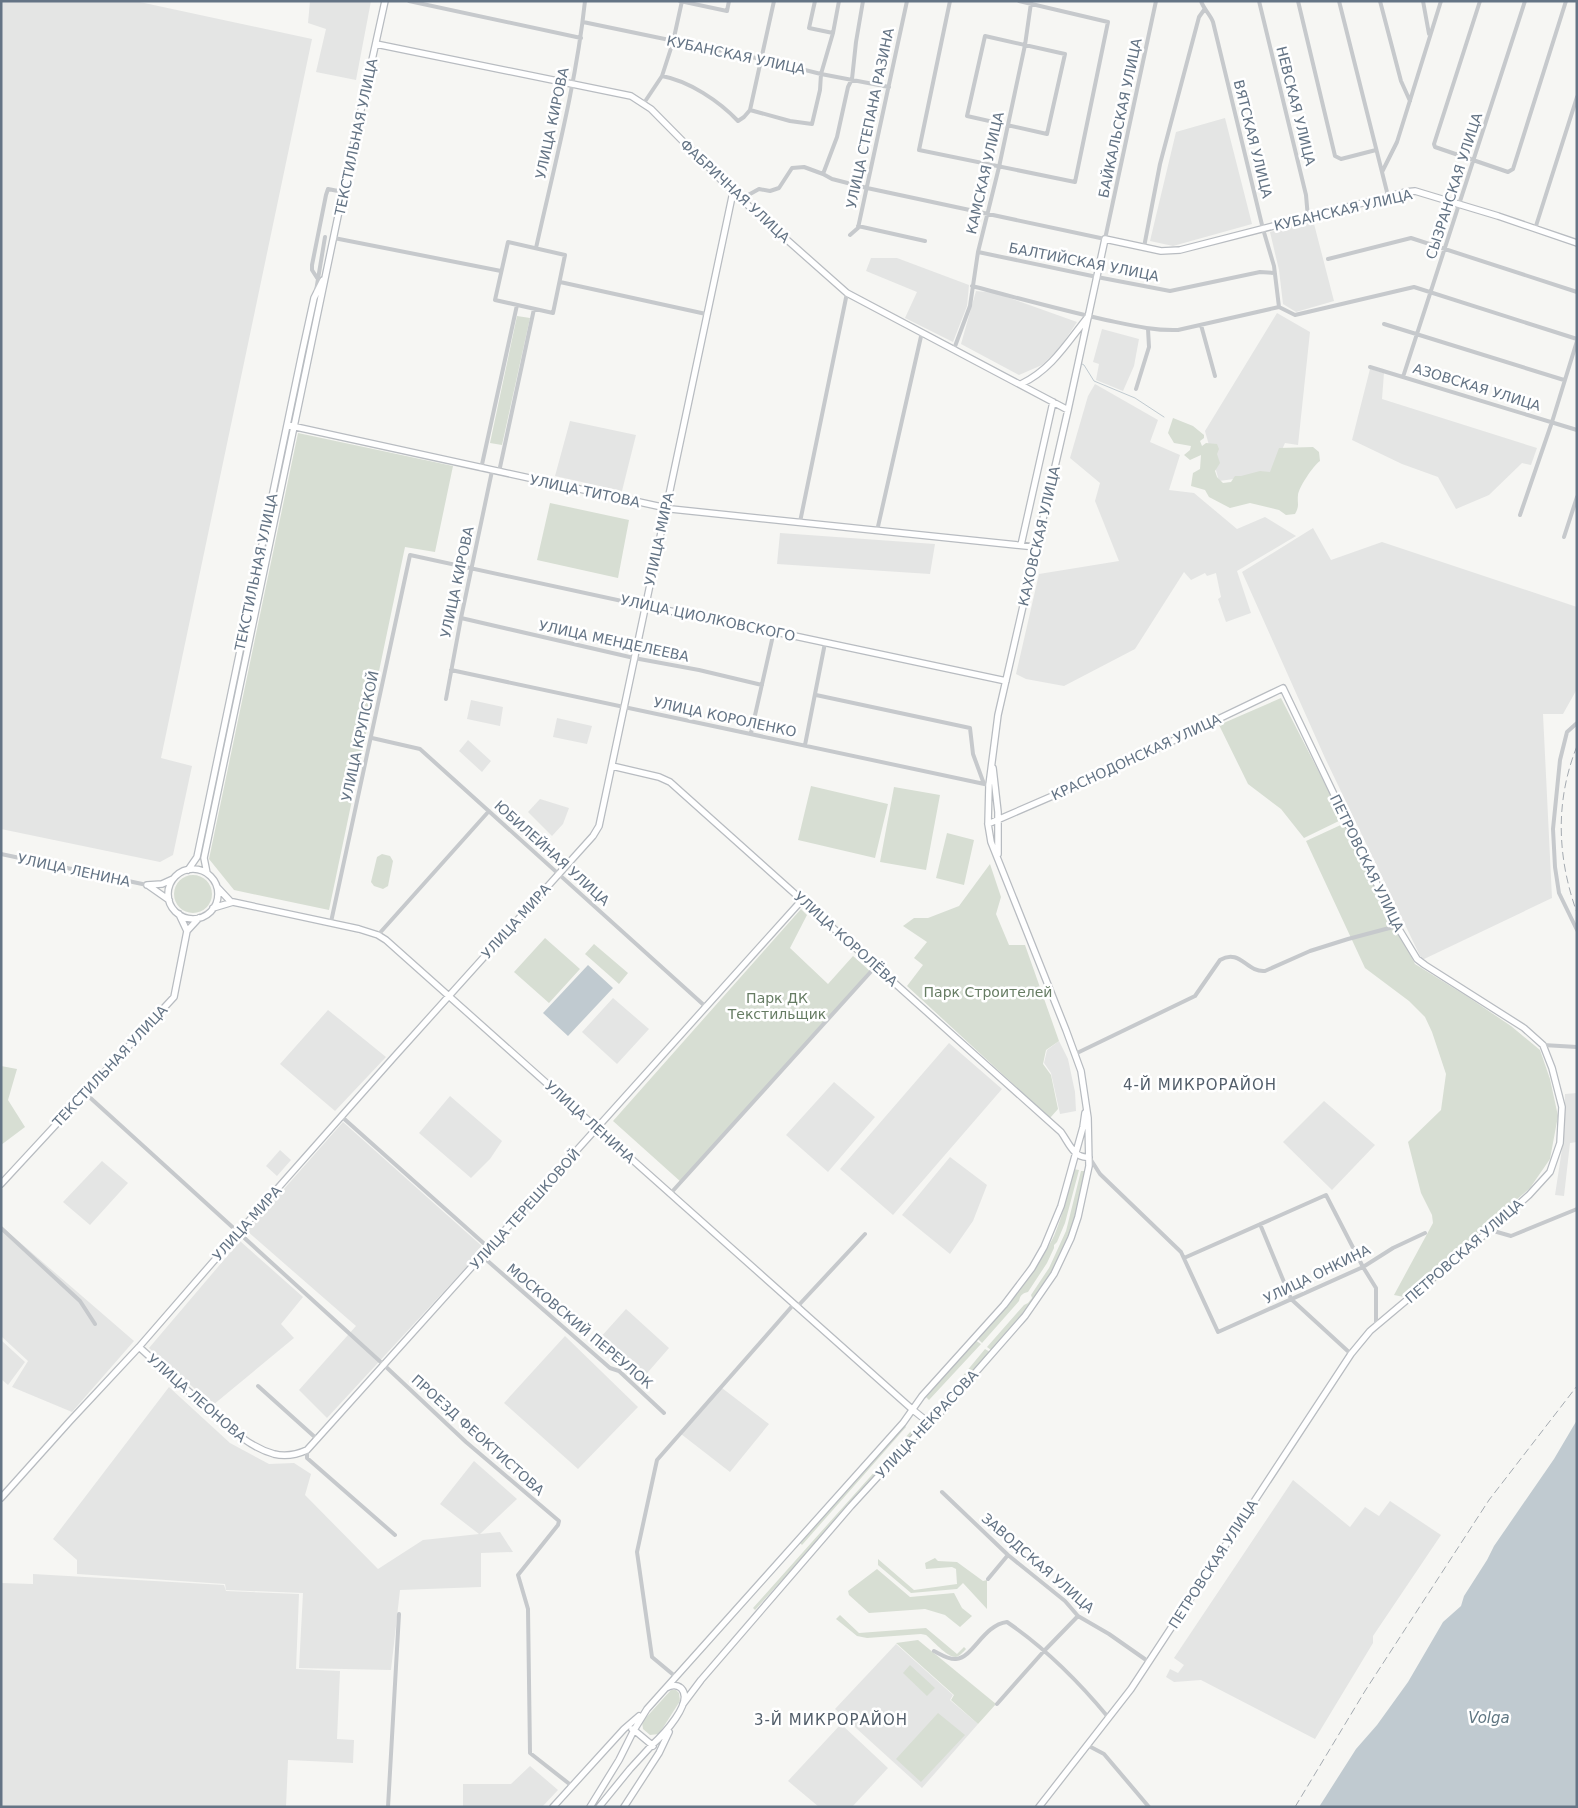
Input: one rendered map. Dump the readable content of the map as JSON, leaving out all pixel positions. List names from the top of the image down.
{
  "streets": {
    "street": [
      "КУБАНСКАЯ УЛИЦА",
      "НЕВСКАЯ УЛИЦА",
      "УЛИЦА СТЕПАНА РАЗИНА",
      "БАЙКАЛЬСКАЯ УЛИЦА",
      "УЛИЦА КИРОВА",
      "ТЕКСТИЛЬНАЯ УЛИЦА",
      "ВЯТСКАЯ УЛИЦА",
      "КАМСКАЯ УЛИЦА",
      "СЫЗРАНСКАЯ УЛИЦА",
      "ФАБРИЧНАЯ УЛИЦА",
      "БАЛТИЙСКАЯ УЛИЦА",
      "АЗОВСКАЯ УЛИЦА",
      "УЛИЦА ТИТОВА",
      "КАХОВСКАЯ УЛИЦА",
      "УЛИЦА МИРА",
      "УЛИЦА ЦИОЛКОВСКОГО",
      "УЛИЦА МЕНДЕЛЕЕВА",
      "УЛИЦА КОРОЛЕНКО",
      "УЛИЦА КРУПСКОЙ",
      "КРАСНОДОНСКАЯ УЛИЦА",
      "ЮБИЛЕЙНАЯ УЛИЦА",
      "ПЕТРОВСКАЯ УЛИЦА",
      "УЛИЦА ЛЕНИНА",
      "УЛИЦА КОРОЛЁВА",
      "УЛИЦА ТЕРЕШКОВОЙ",
      "УЛИЦА ОНКИНА",
      "МОСКОВСКИЙ ПЕРЕУЛОК",
      "УЛИЦА ЛЕОНОВА",
      "УЛИЦА НЕКРАСОВА",
      "ПРОЕЗД ФЕОКТИСТОВА",
      "ЗАВОДСКАЯ УЛИЦА"
    ]
  },
  "crossings": [
    ["КУБАНСКАЯ УЛИЦА", "НЕВСКАЯ УЛИЦА"],
    ["КУБАНСКАЯ УЛИЦА", "УЛИЦА СТЕПАНА РАЗИНА"],
    ["КУБАНСКАЯ УЛИЦА", "БАЙКАЛЬСКАЯ УЛИЦА"],
    ["КУБАНСКАЯ УЛИЦА", "УЛИЦА КИРОВА"],
    ["КУБАНСКАЯ УЛИЦА", "ВЯТСКАЯ УЛИЦА"],
    ["КУБАНСКАЯ УЛИЦА", "КАМСКАЯ УЛИЦА"],
    ["КУБАНСКАЯ УЛИЦА", "СЫЗРАНСКАЯ УЛИЦА"],
    ["КУБАНСКАЯ УЛИЦА", "ФАБРИЧНАЯ УЛИЦА"],
    ["УЛИЦА КИРОВА", "ФАБРИЧНАЯ УЛИЦА"],
    ["УЛИЦА КИРОВА", "УЛИЦА ТИТОВА"],
    ["УЛИЦА КИРОВА", "УЛИЦА ЦИОЛКОВСКОГО"],
    ["УЛИЦА КИРОВА", "УЛИЦА МЕНДЕЛЕЕВА"],
    ["УЛИЦА КИРОВА", "УЛИЦА КОРОЛЕНКО"],
    ["ТЕКСТИЛЬНАЯ УЛИЦА", "ФАБРИЧНАЯ УЛИЦА"],
    ["ТЕКСТИЛЬНАЯ УЛИЦА", "УЛИЦА ТИТОВА"],
    ["ТЕКСТИЛЬНАЯ УЛИЦА", "УЛИЦА ЛЕНИНА"],
    ["ТЕКСТИЛЬНАЯ УЛИЦА", "ПРОЕЗД ФЕОКТИСТОВА"],
    ["ВЯТСКАЯ УЛИЦА", "БАЛТИЙСКАЯ УЛИЦА"],
    ["КАМСКАЯ УЛИЦА", "ФАБРИЧНАЯ УЛИЦА"],
    ["КАМСКАЯ УЛИЦА", "БАЛТИЙСКАЯ УЛИЦА"],
    ["СЫЗРАНСКАЯ УЛИЦА", "АЗОВСКАЯ УЛИЦА"],
    ["ФАБРИЧНАЯ УЛИЦА", "КАХОВСКАЯ УЛИЦА"],
    ["ФАБРИЧНАЯ УЛИЦА", "УЛИЦА МИРА"],
    ["УЛИЦА ТИТОВА", "КАХОВСКАЯ УЛИЦА"],
    ["УЛИЦА ТИТОВА", "УЛИЦА МИРА"],
    ["КАХОВСКАЯ УЛИЦА", "УЛИЦА ЦИОЛКОВСКОГО"],
    ["КАХОВСКАЯ УЛИЦА", "УЛИЦА КОРОЛЕНКО"],
    ["КАХОВСКАЯ УЛИЦА", "КРАСНОДОНСКАЯ УЛИЦА"],
    ["КАХОВСКАЯ УЛИЦА", "УЛИЦА НЕКРАСОВА"],
    ["УЛИЦА МИРА", "УЛИЦА ЦИОЛКОВСКОГО"],
    ["УЛИЦА МИРА", "УЛИЦА МЕНДЕЛЕЕВА"],
    ["УЛИЦА МИРА", "УЛИЦА КОРОЛЕНКО"],
    ["УЛИЦА МИРА", "ЮБИЛЕЙНАЯ УЛИЦА"],
    ["УЛИЦА МИРА", "УЛИЦА ЛЕНИНА"],
    ["УЛИЦА МИРА", "УЛИЦА КОРОЛЁВА"],
    ["УЛИЦА МИРА", "УЛИЦА ЛЕОНОВА"],
    ["УЛИЦА МИРА", "ПРОЕЗД ФЕОКТИСТОВА"],
    ["УЛИЦА ЦИОЛКОВСКОГО", "УЛИЦА КРУПСКОЙ"],
    ["УЛИЦА КРУПСКОЙ", "ЮБИЛЕЙНАЯ УЛИЦА"],
    ["УЛИЦА КРУПСКОЙ", "УЛИЦА ЛЕНИНА"],
    ["КРАСНОДОНСКАЯ УЛИЦА", "ПЕТРОВСКАЯ УЛИЦА"],
    ["КРАСНОДОНСКАЯ УЛИЦА", "УЛИЦА НЕКРАСОВА"],
    ["ЮБИЛЕЙНАЯ УЛИЦА", "УЛИЦА ТЕРЕШКОВОЙ"],
    ["ПЕТРОВСКАЯ УЛИЦА", "ЗАВОДСКАЯ УЛИЦА"],
    ["УЛИЦА ЛЕНИНА", "УЛИЦА ТЕРЕШКОВОЙ"],
    ["УЛИЦА ЛЕНИНА", "УЛИЦА НЕКРАСОВА"],
    ["УЛИЦА КОРОЛЁВА", "УЛИЦА ТЕРЕШКОВОЙ"],
    ["УЛИЦА КОРОЛЁВА", "УЛИЦА НЕКРАСОВА"],
    ["УЛИЦА ТЕРЕШКОВОЙ", "МОСКОВСКИЙ ПЕРЕУЛОК"],
    ["УЛИЦА ТЕРЕШКОВОЙ", "УЛИЦА ЛЕОНОВА"],
    ["УЛИЦА ТЕРЕШКОВОЙ", "ПРОЕЗД ФЕОКТИСТОВА"]
  ],
  "districts": ["4-Й МИКРОРАЙОН", "3-Й МИКРОРАЙОН"],
  "water": ["Volga"],
  "parks": ["Парк Строителей", "Парк ДК Текстильщик"]
}
